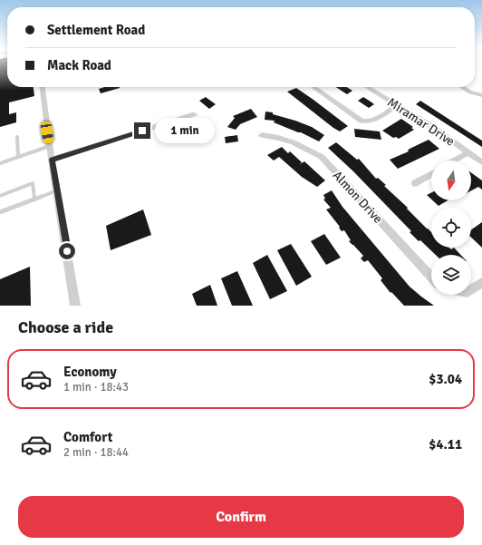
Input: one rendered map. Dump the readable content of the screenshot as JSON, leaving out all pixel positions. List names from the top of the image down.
{
  "streets": {
    "street": ["Miramar Drive", "Almon Drive"]
  },
  "north": "bottom",
  "page": {
    "banner": ["Settlement Road", "Mack Road"],
    "bubble": "1 min",
    "heading": "Choose a ride",
    "list": [
      {
        "name": "Economy",
        "note": "1 min · 18:43",
        "value": "$3.04"
      },
      {
        "name": "Comfort",
        "note": "2 min · 18:44",
        "value": "$4.11"
      }
    ],
    "buttons": "Confirm"
  }
}
